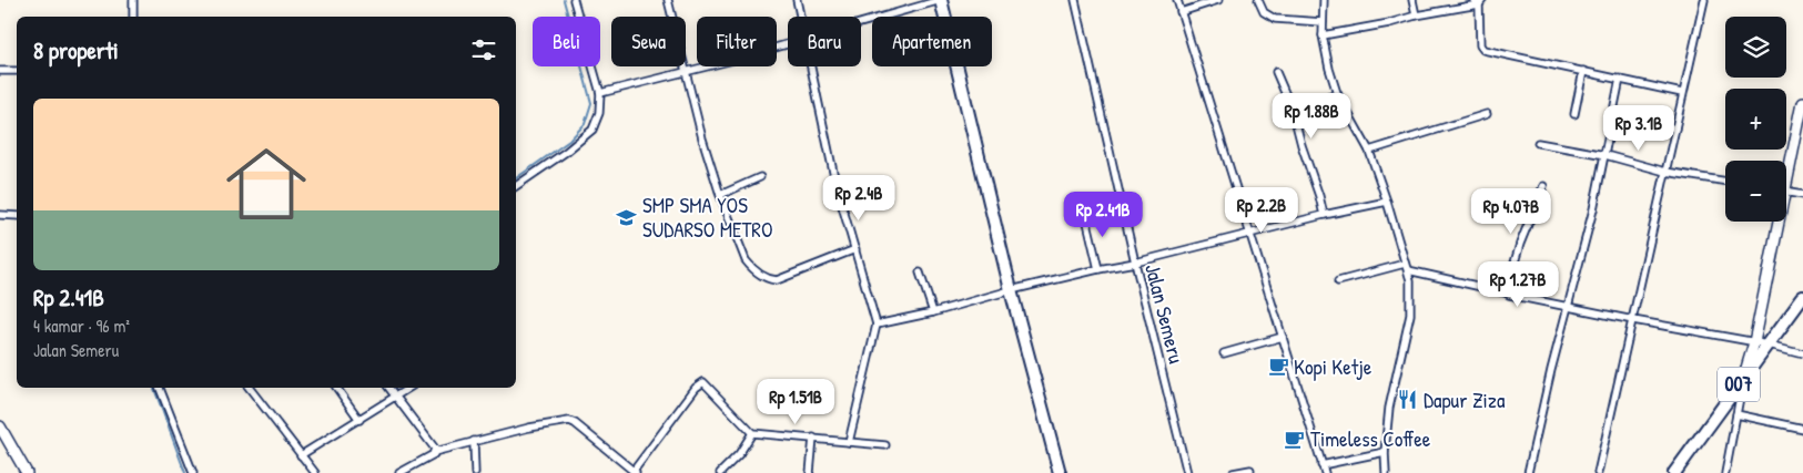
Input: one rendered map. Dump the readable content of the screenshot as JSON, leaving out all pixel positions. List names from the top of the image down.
{
  "streets": {
    "main road": ["007"],
    "street": ["Jalan Semeru"]
  },
  "places": {
    "school or university": ["SMP SMA YOS SUDARSO METRO"],
    "cafe": ["Kopi Ketje", "Timeless Coffee"],
    "restaurant": ["Dapur Ziza"]
  },
  "page": {
    "map_buttons": ["+", "−"],
    "chip": [
      "Beli",
      "Sewa",
      "Filter",
      "Baru",
      "Apartemen"
    ],
    "heading": "8 properti",
    "list": [
      {
        "name": "Rp 2.41B",
        "note": "4 kamar · 96 m² · Jalan Semeru"
      }
    ],
    "price": [
      "Rp 1.88B",
      "Rp 3.1B",
      "Rp 2.4B",
      "Rp 2.2B",
      "Rp 4.07B",
      "Rp 2.41B",
      "Rp 1.27B",
      "Rp 1.51B"
    ]
  }
}
